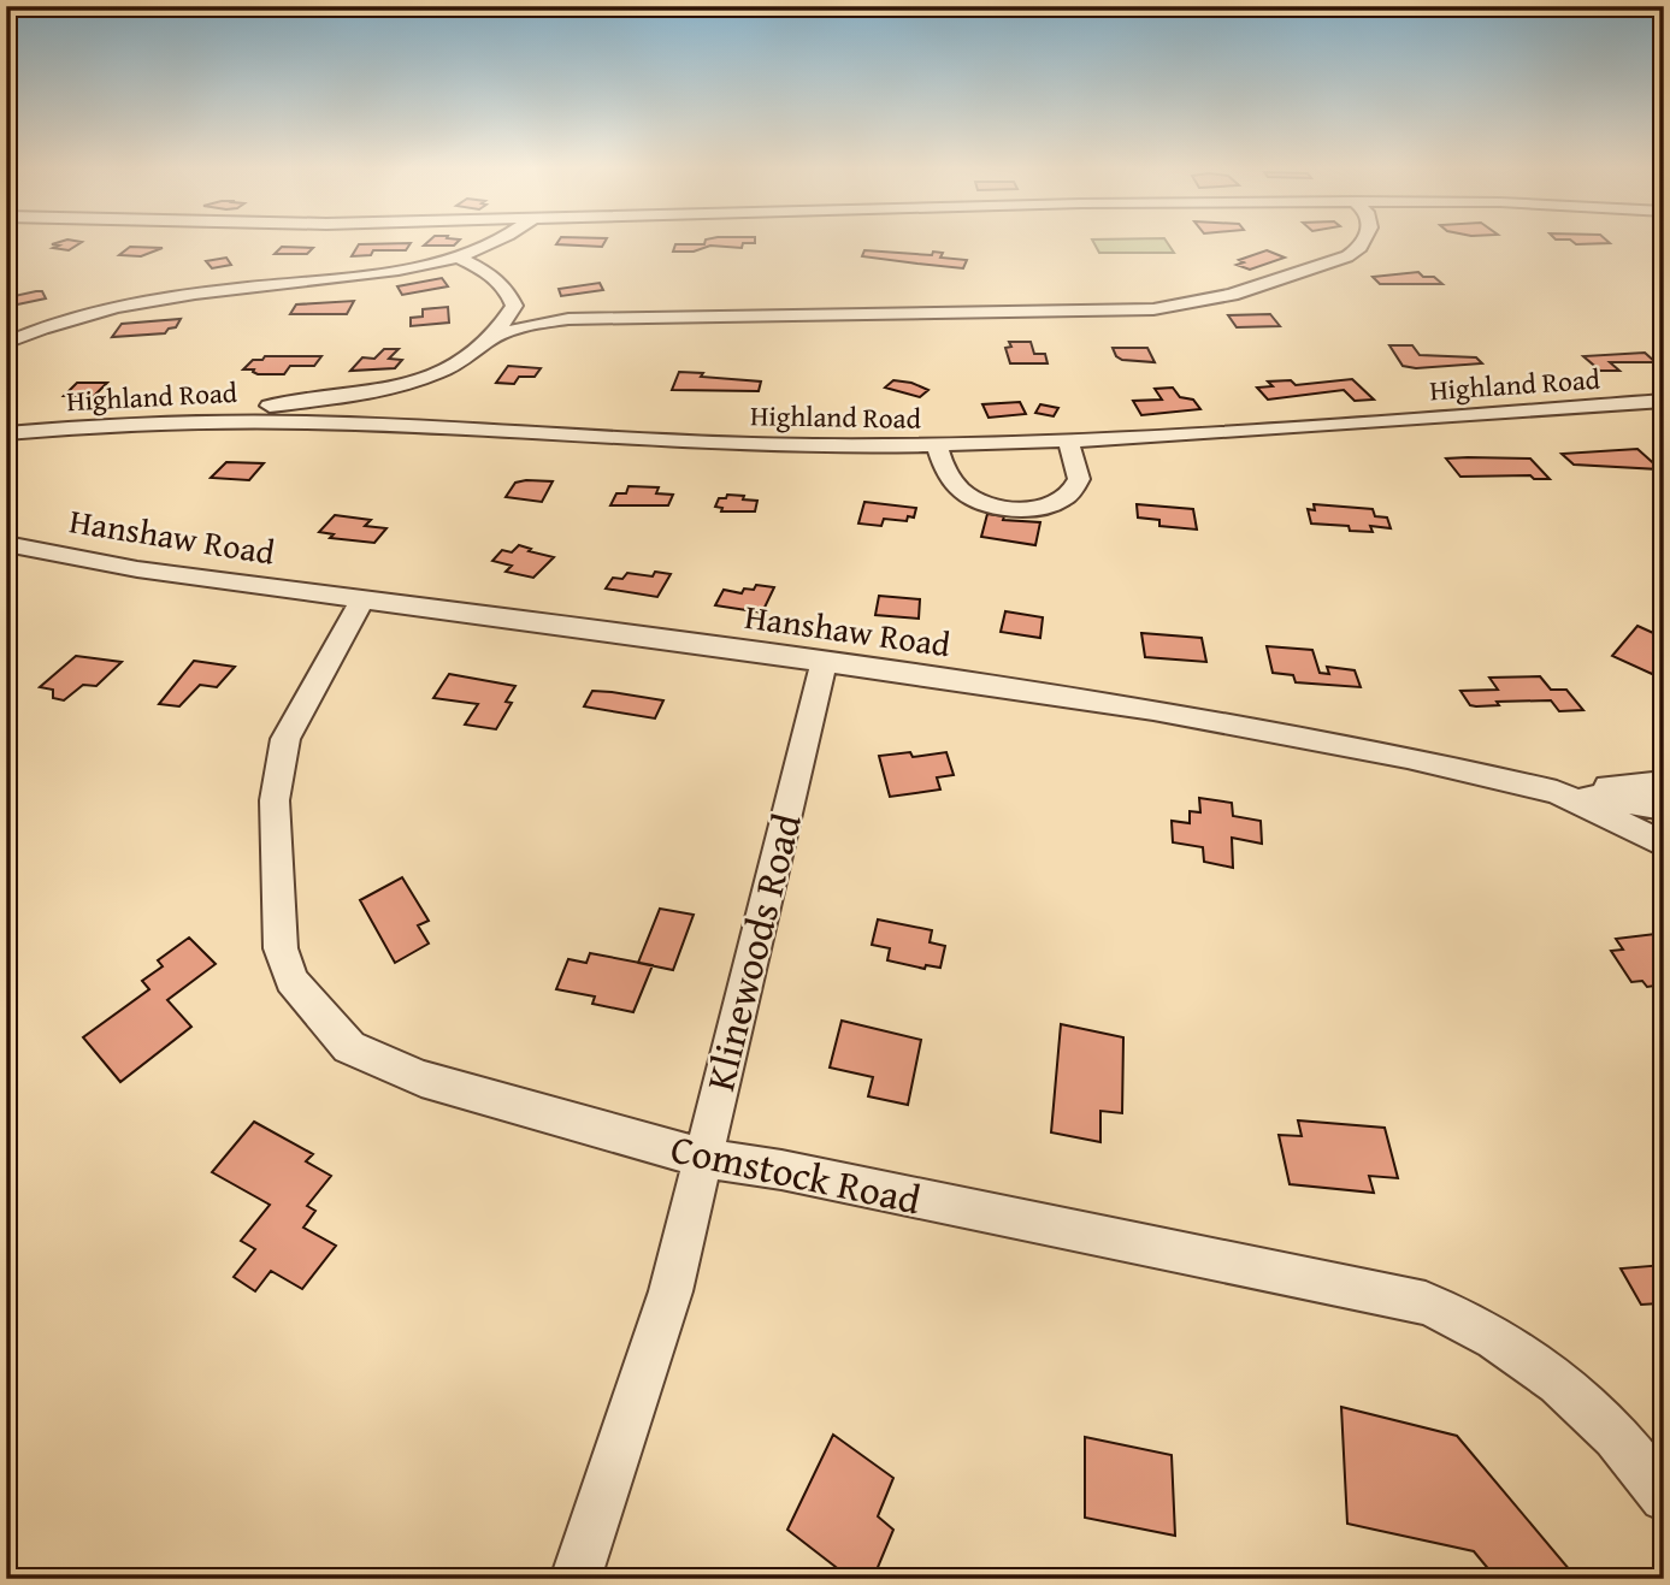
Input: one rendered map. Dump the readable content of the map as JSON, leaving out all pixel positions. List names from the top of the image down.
{
  "streets": {
    "street": [
      "Highland Road",
      "Hanshaw Road",
      "Klinewoods Road",
      "Comstock Road"
    ]
  },
  "crossings": [
    ["Hanshaw Road", "Klinewoods Road"],
    ["Hanshaw Road", "Comstock Road"],
    ["Klinewoods Road", "Comstock Road"]
  ]
}
